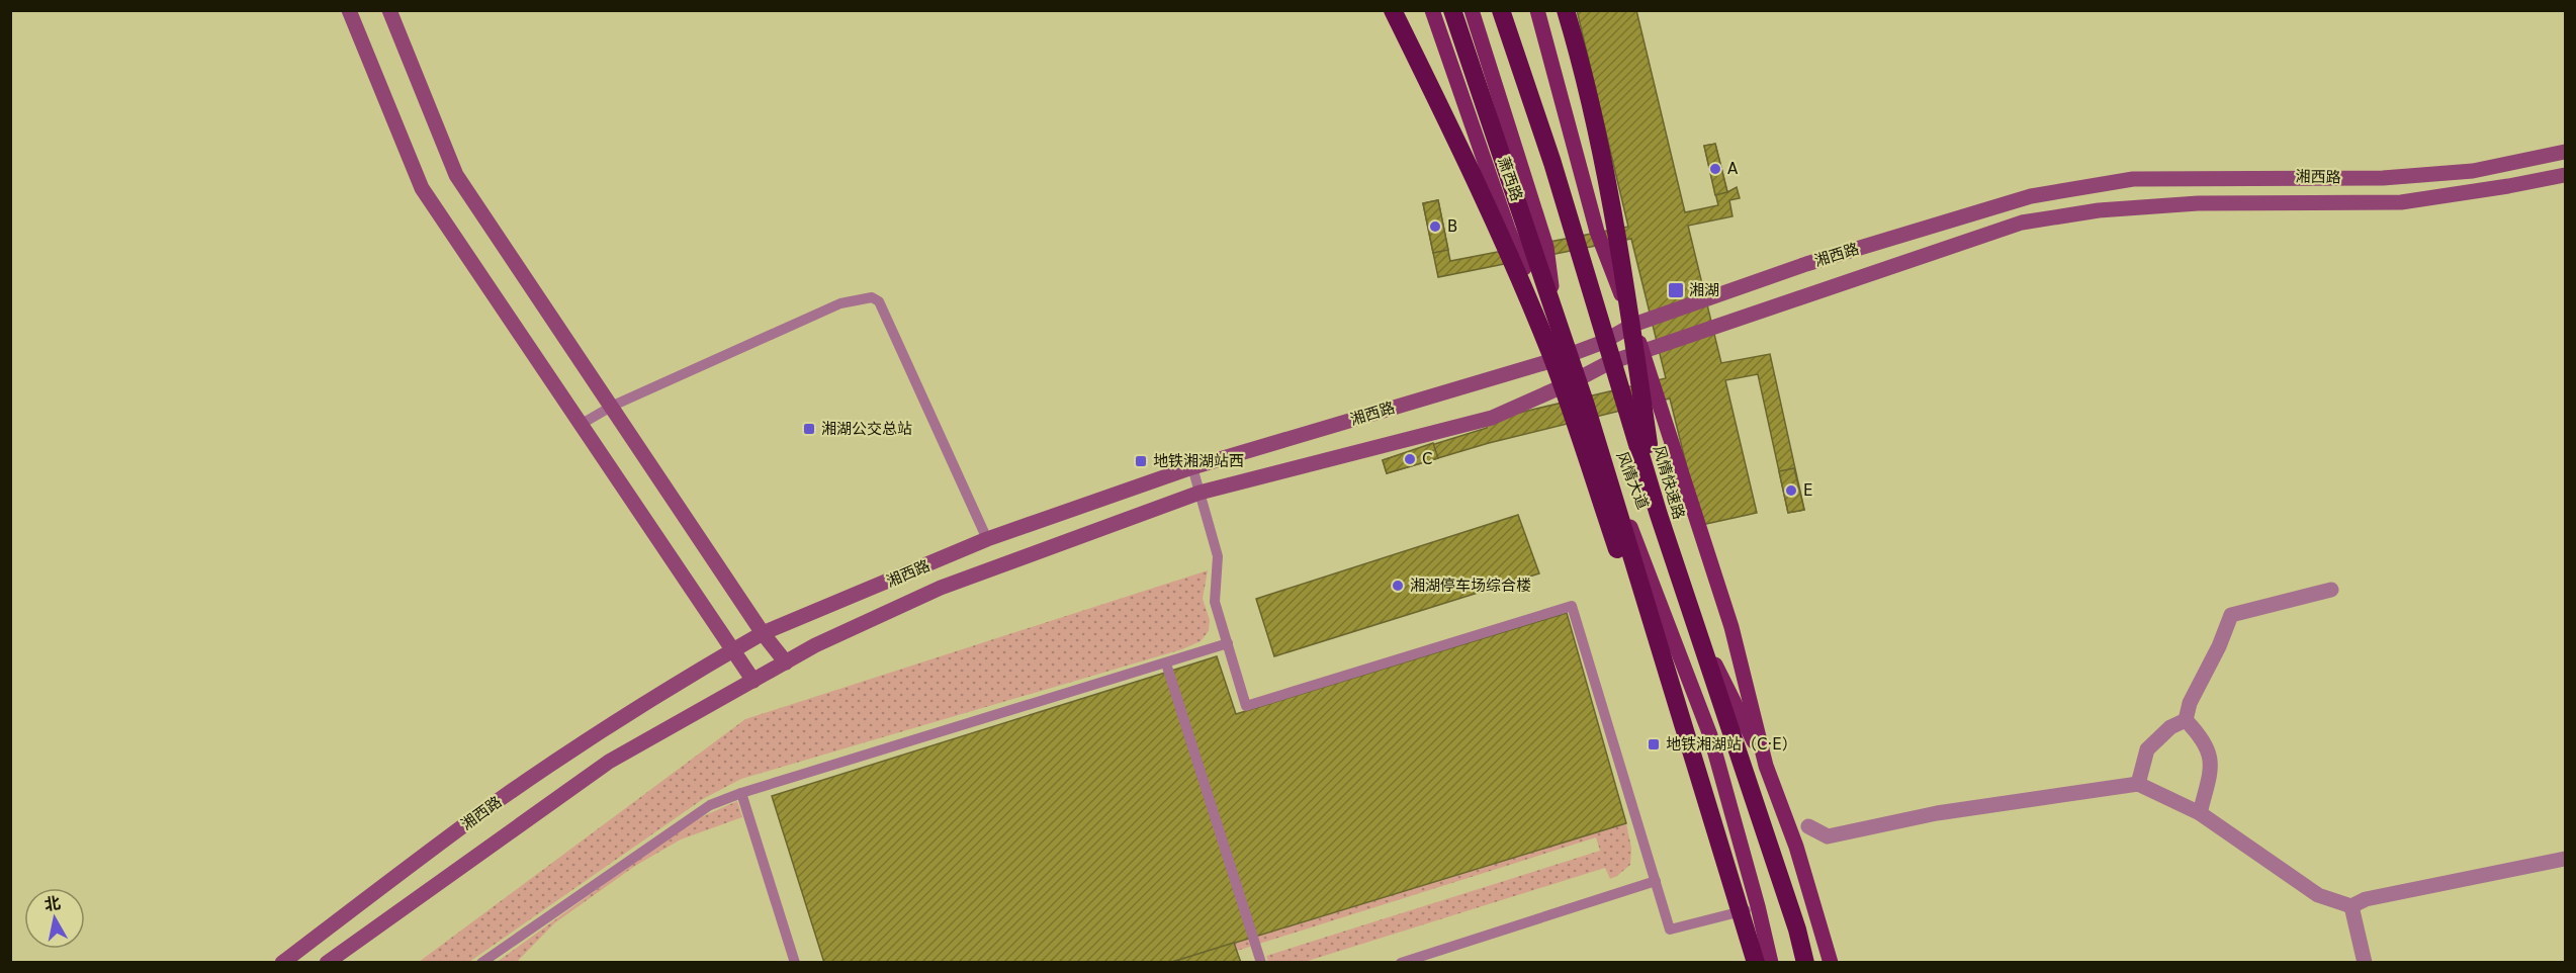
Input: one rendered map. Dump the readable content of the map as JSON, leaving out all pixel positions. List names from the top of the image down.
{
  "streets": {
    "highway": ["风情快速路"],
    "main road": ["萧西路", "风情大道"],
    "street": ["湘西路"]
  },
  "crossings": [
    ["湘西路", "萧西路"],
    ["湘西路", "风情大道"],
    ["萧西路", "风情大道"]
  ],
  "places": {
    "other": [
      "A",
      "B",
      "C",
      "E",
      "湘湖停车场综合楼"
    ],
    "transit": [
      "湘湖",
      "湘湖公交总站",
      "地铁湘湖站西",
      "地铁湘湖站（C·E）"
    ]
  },
  "north": "top"
}
